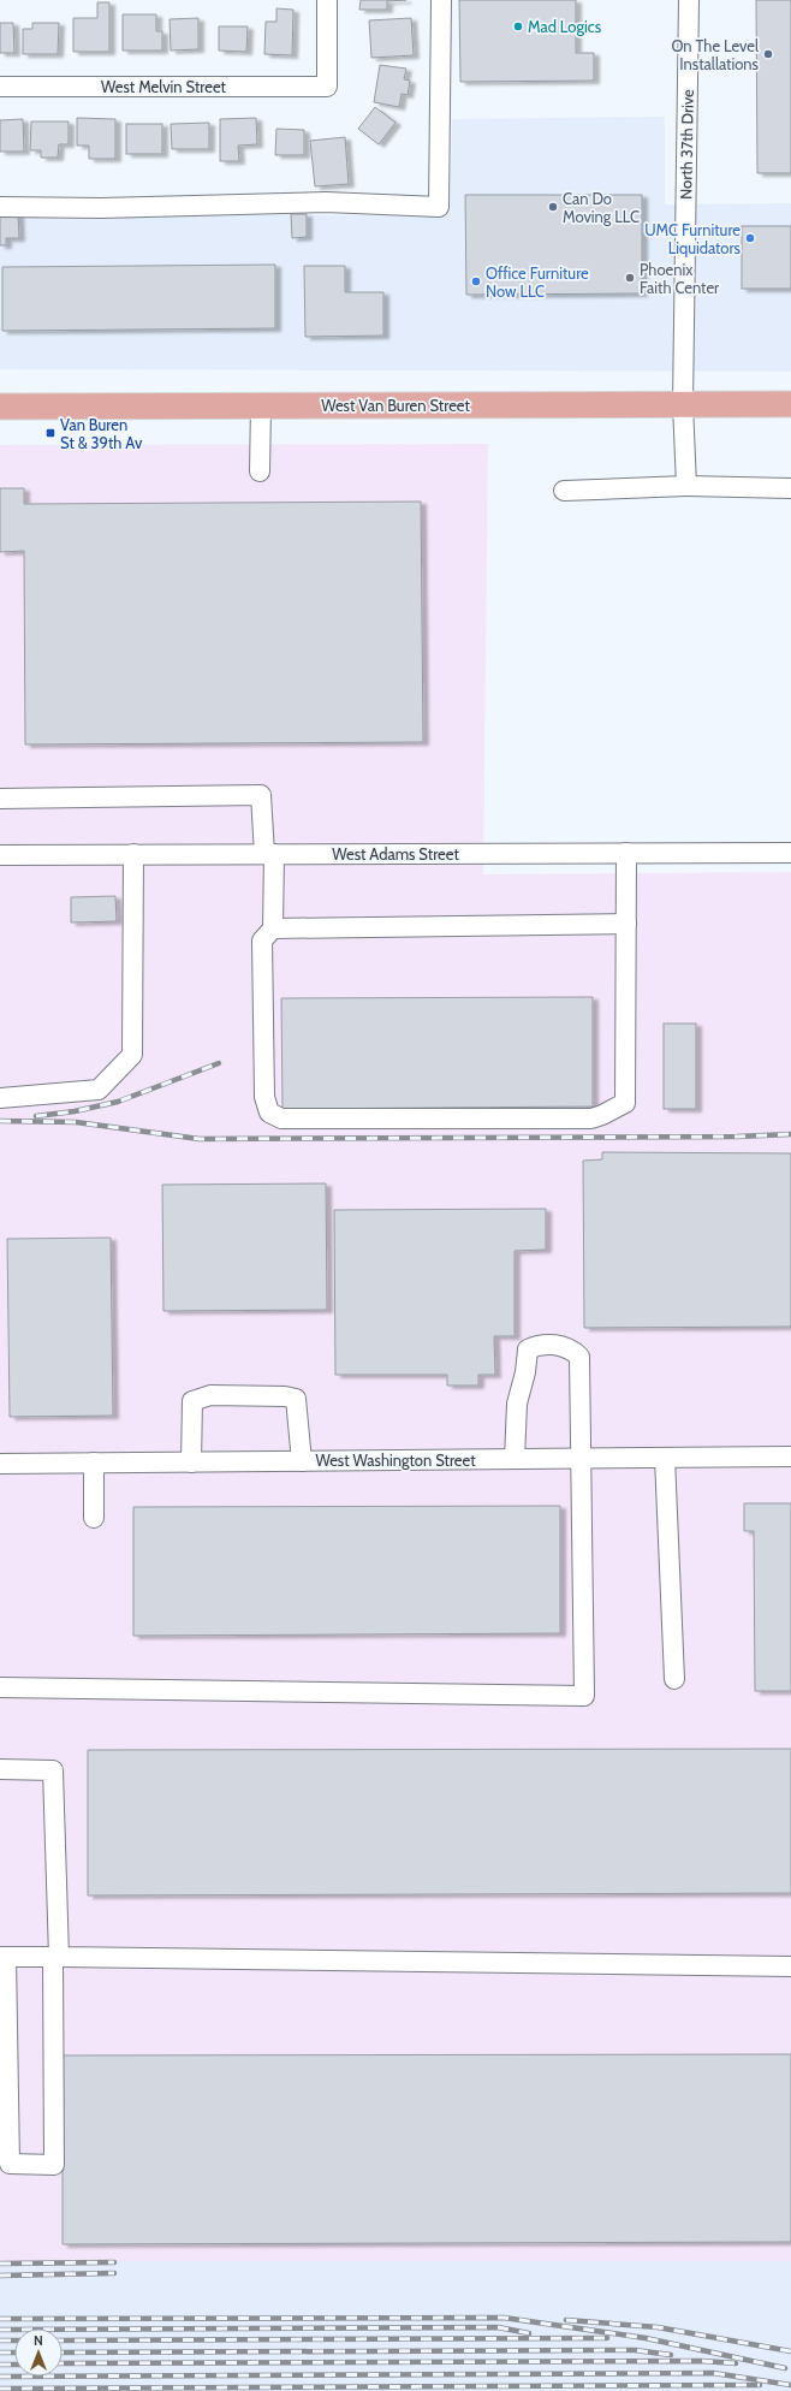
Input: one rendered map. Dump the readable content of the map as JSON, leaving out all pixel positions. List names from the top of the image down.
{
  "streets": {
    "main road": ["West Van Buren Street"],
    "street": [
      "West Melvin Street",
      "North 37th Drive",
      "West Adams Street",
      "West Washington Street"
    ]
  },
  "crossings": [
    ["North 37th Drive", "West Van Buren Street"]
  ],
  "places": {
    "other": [
      "Mad Logics",
      "On The Level Installations",
      "Can Do Moving LLC",
      "UMC Furniture Liquidators",
      "Phoenix Faith Center",
      "Office Furniture Now LLC"
    ],
    "transit": ["Van Buren St & 39th Av"]
  },
  "north": "top"
}
